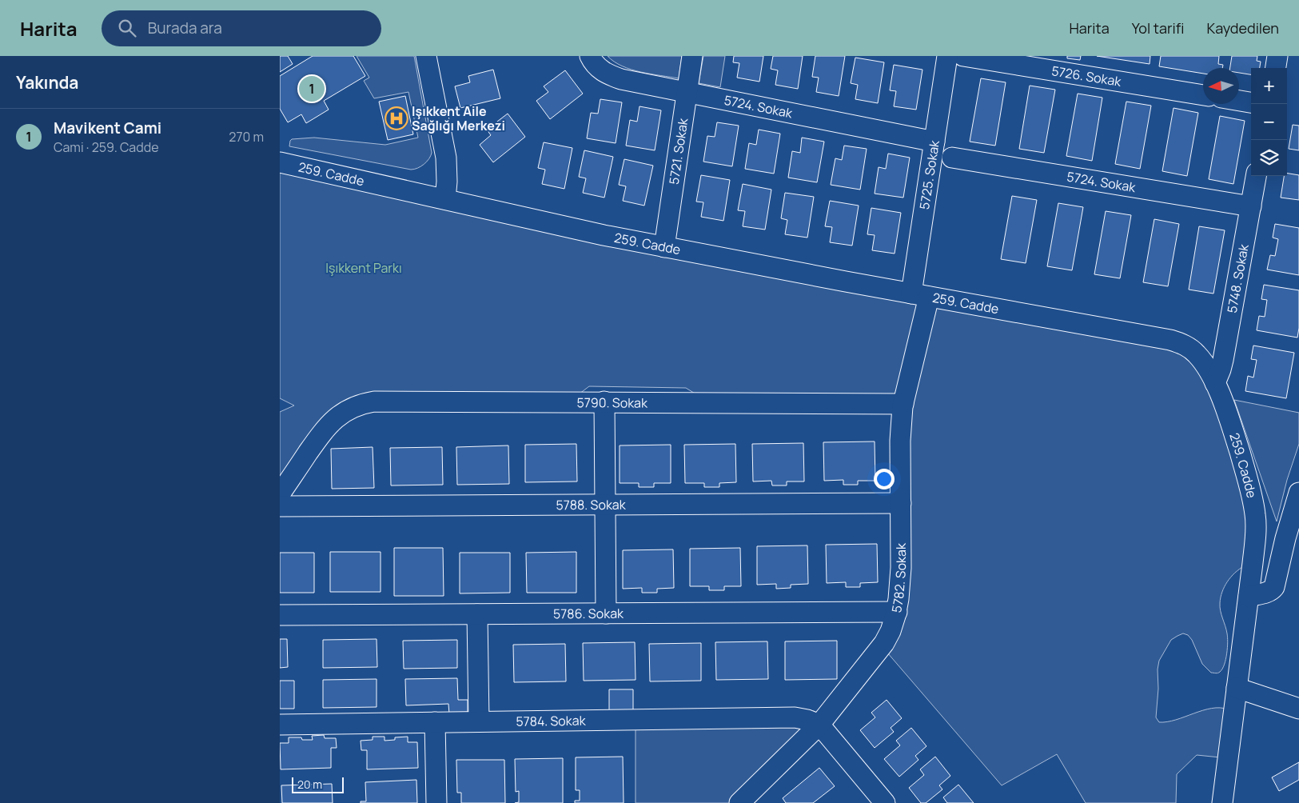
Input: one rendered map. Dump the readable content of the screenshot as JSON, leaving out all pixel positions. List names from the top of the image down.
{
  "streets": {
    "street": [
      "5726. Sokak",
      "5724. Sokak",
      "5721. Sokak",
      "259. Cadde",
      "5725. Sokak",
      "5748. Sokak",
      "5790. Sokak",
      "5788. Sokak",
      "5782. Sokak",
      "5786. Sokak",
      "5784. Sokak"
    ]
  },
  "crossings": [
    ["5724. Sokak", "5721. Sokak"],
    ["5724. Sokak", "5725. Sokak"],
    ["5724. Sokak", "5748. Sokak"],
    ["5721. Sokak", "259. Cadde"],
    ["259. Cadde", "5725. Sokak"],
    ["259. Cadde", "5748. Sokak"],
    ["259. Cadde", "5782. Sokak"],
    ["5725. Sokak", "5782. Sokak"],
    ["5790. Sokak", "5782. Sokak"],
    ["5788. Sokak", "5782. Sokak"],
    ["5782. Sokak", "5786. Sokak"],
    ["5782. Sokak", "5784. Sokak"]
  ],
  "parks": ["Işıkkent Parkı"],
  "places": {
    "hospital": ["Işıkkent Aile Sağlığı Merkezi"]
  },
  "scale_bar": "20 m",
  "north": "left",
  "page": {
    "header": "Harita",
    "search": "Burada ara",
    "nav": ["Harita", "Yol tarifi", "Kaydedilen"],
    "heading": "Yakında",
    "map_buttons": ["+", "−"],
    "pins": "1",
    "list": [
      {
        "mark": "1",
        "name": "Mavikent Cami",
        "note": "Cami · 259. Cadde",
        "value": "270 m"
      }
    ],
    "scale": "20 m"
  }
}
